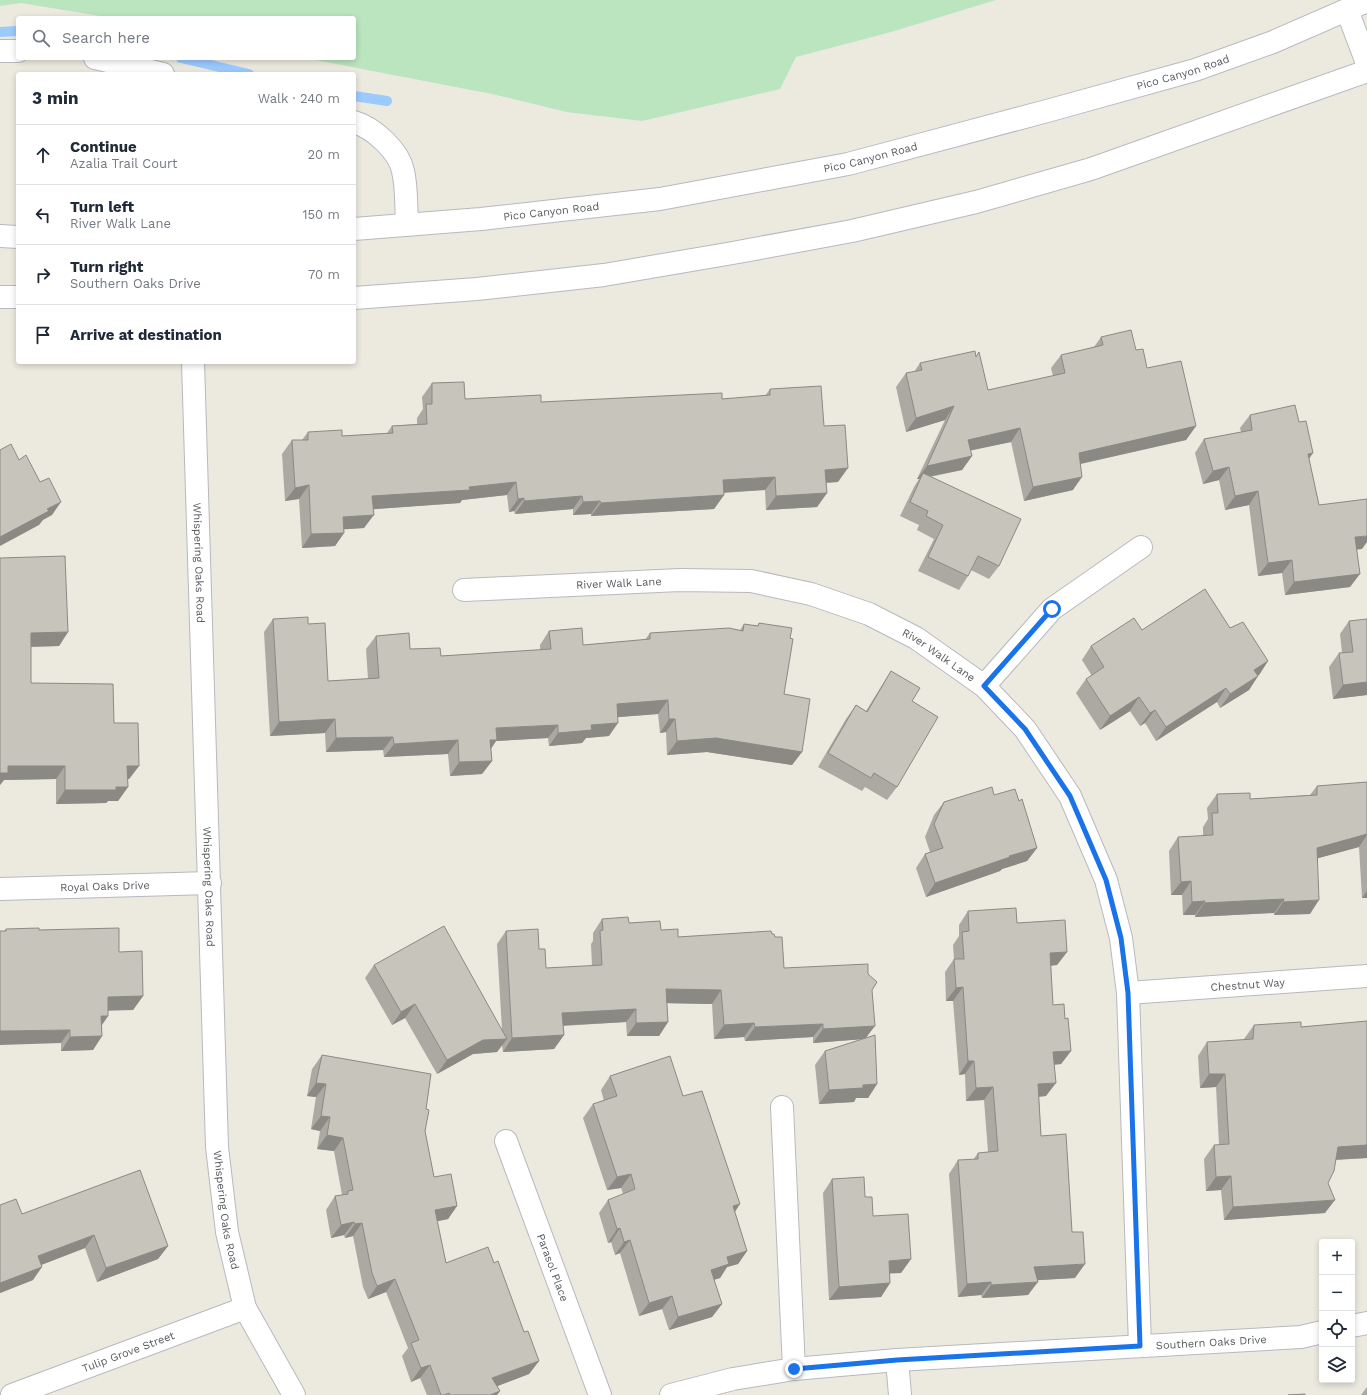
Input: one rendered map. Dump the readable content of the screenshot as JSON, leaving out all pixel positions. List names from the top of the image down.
{
  "streets": {
    "street": [
      "Pico Canyon Road",
      "Whispering Oaks Road",
      "River Walk Lane",
      "Royal Oaks Drive",
      "Chestnut Way",
      "Parasol Place",
      "Southern Oaks Drive",
      "Tulip Grove Street"
    ]
  },
  "crossings": [
    ["Whispering Oaks Road", "Royal Oaks Drive"],
    ["Whispering Oaks Road", "Tulip Grove Street"],
    ["River Walk Lane", "Chestnut Way"],
    ["River Walk Lane", "Southern Oaks Drive"]
  ],
  "page": {
    "search": "Search here",
    "heading": ["3 min", "Walk · 240 m"],
    "list": [
      ["Continue", "Azalia Trail Court", "20 m"],
      ["Turn left", "River Walk Lane", "150 m"],
      ["Turn right", "Southern Oaks Drive", "70 m"],
      "Arrive at destination"
    ],
    "map_buttons": ["+", "−"]
  }
}
